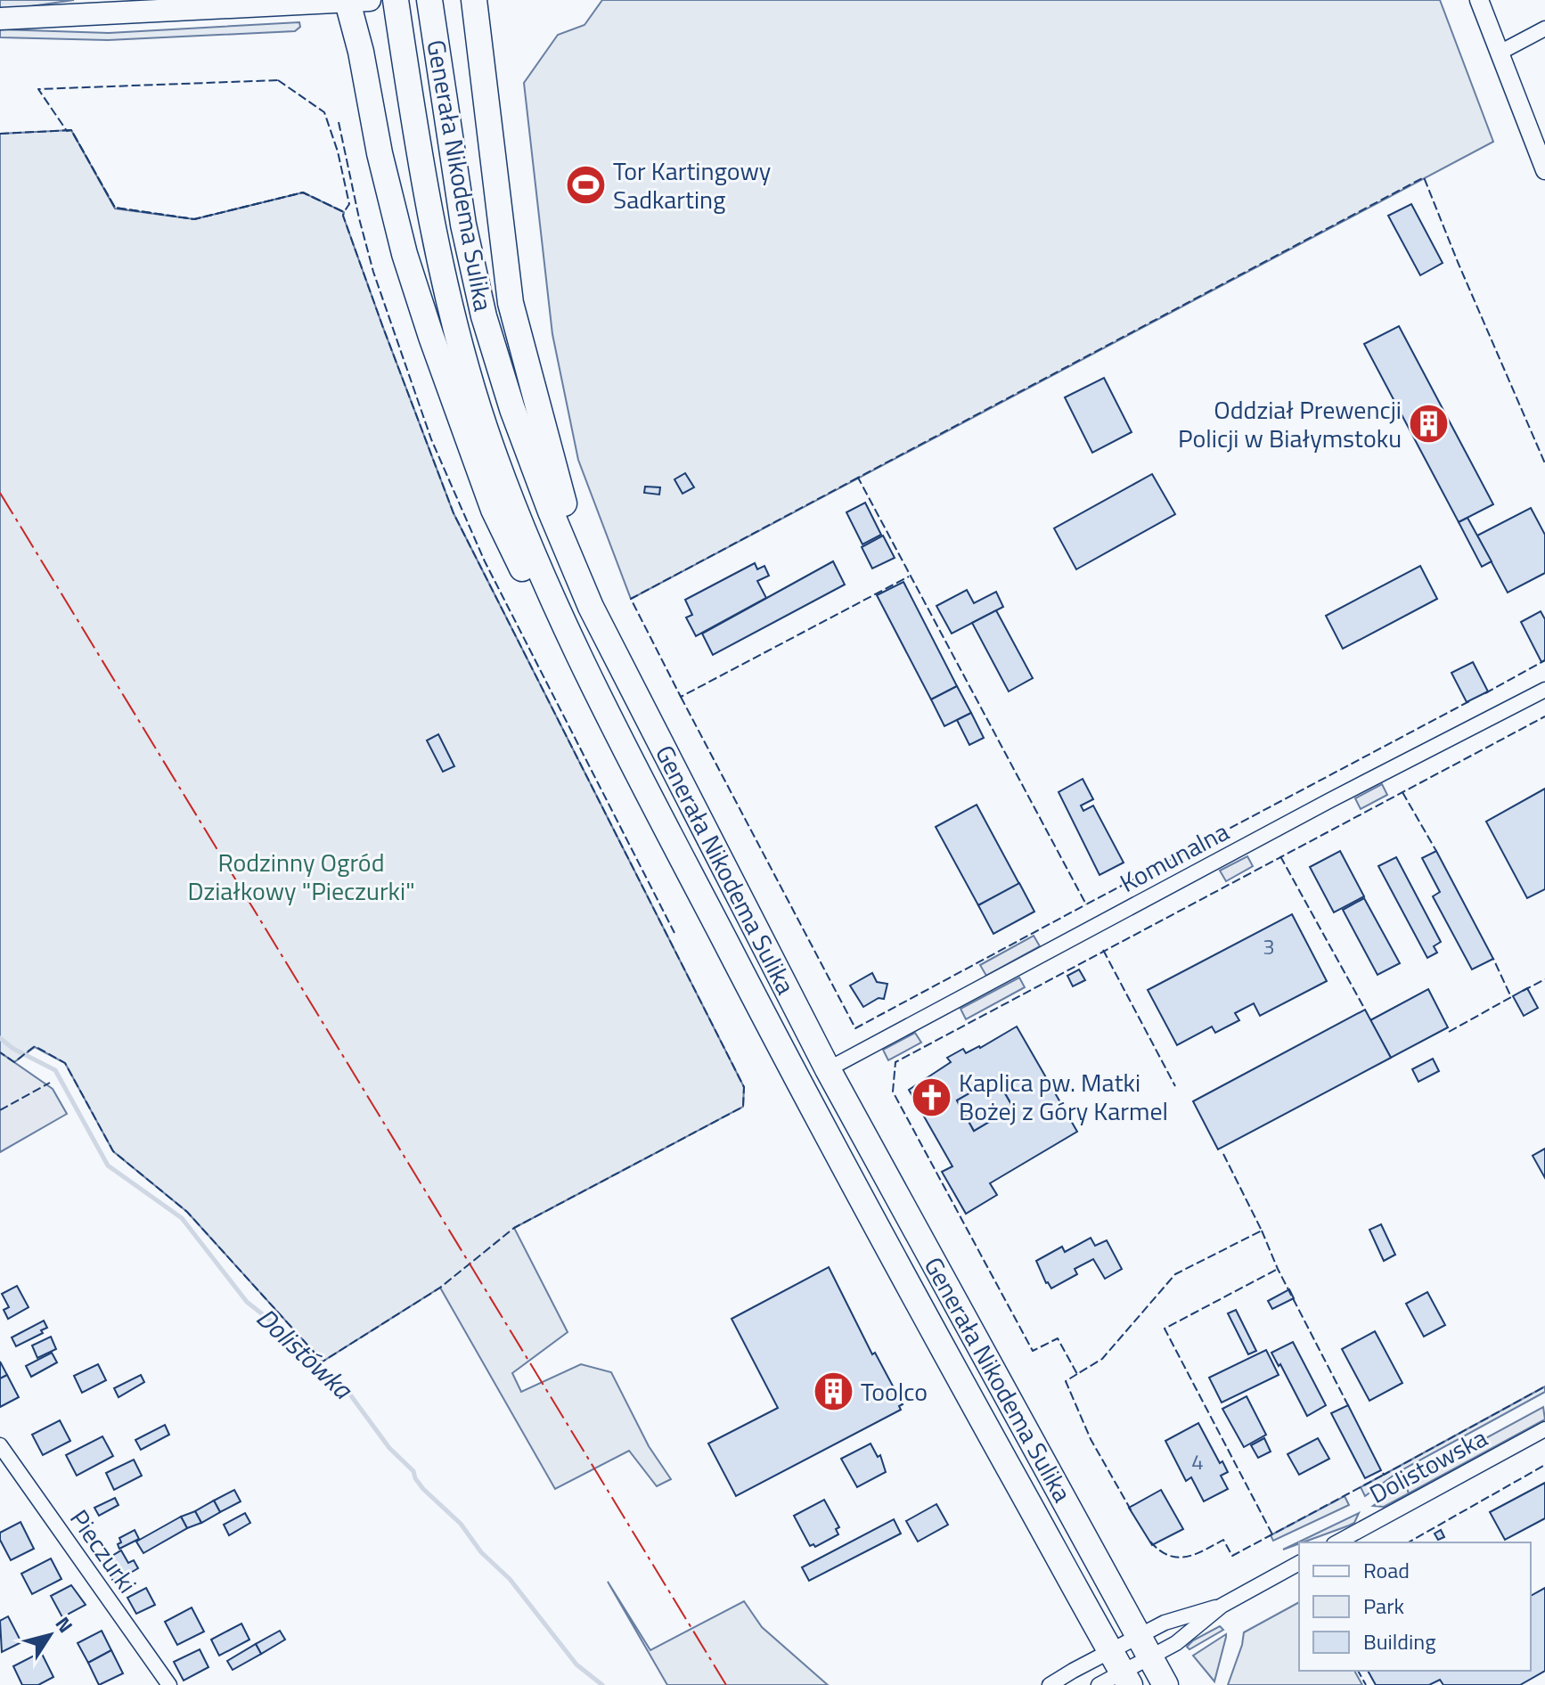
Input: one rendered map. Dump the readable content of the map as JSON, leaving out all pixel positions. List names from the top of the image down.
{
  "streets": {
    "highway": ["Generała Nikodema Sulika"],
    "street": ["Komunalna", "Dolistowska", "Pieczurki"]
  },
  "crossings": [
    ["Generała Nikodema Sulika", "Komunalna"]
  ],
  "water": ["Dolistówka"],
  "parks": ["Rodzinny Ogród Działkowy \"Pieczurki\""],
  "places": {
    "sports": ["Tor Kartingowy Sadkarting"],
    "building": ["Oddział Prewencji Policji w Białymstoku", "Toolco"],
    "church": ["Kaplica pw. Matki Bożej z Góry Karmel"]
  },
  "house_numbers": ["3", "4"],
  "legend": ["Road", "Park", "Building"],
  "north": "top right"
}
